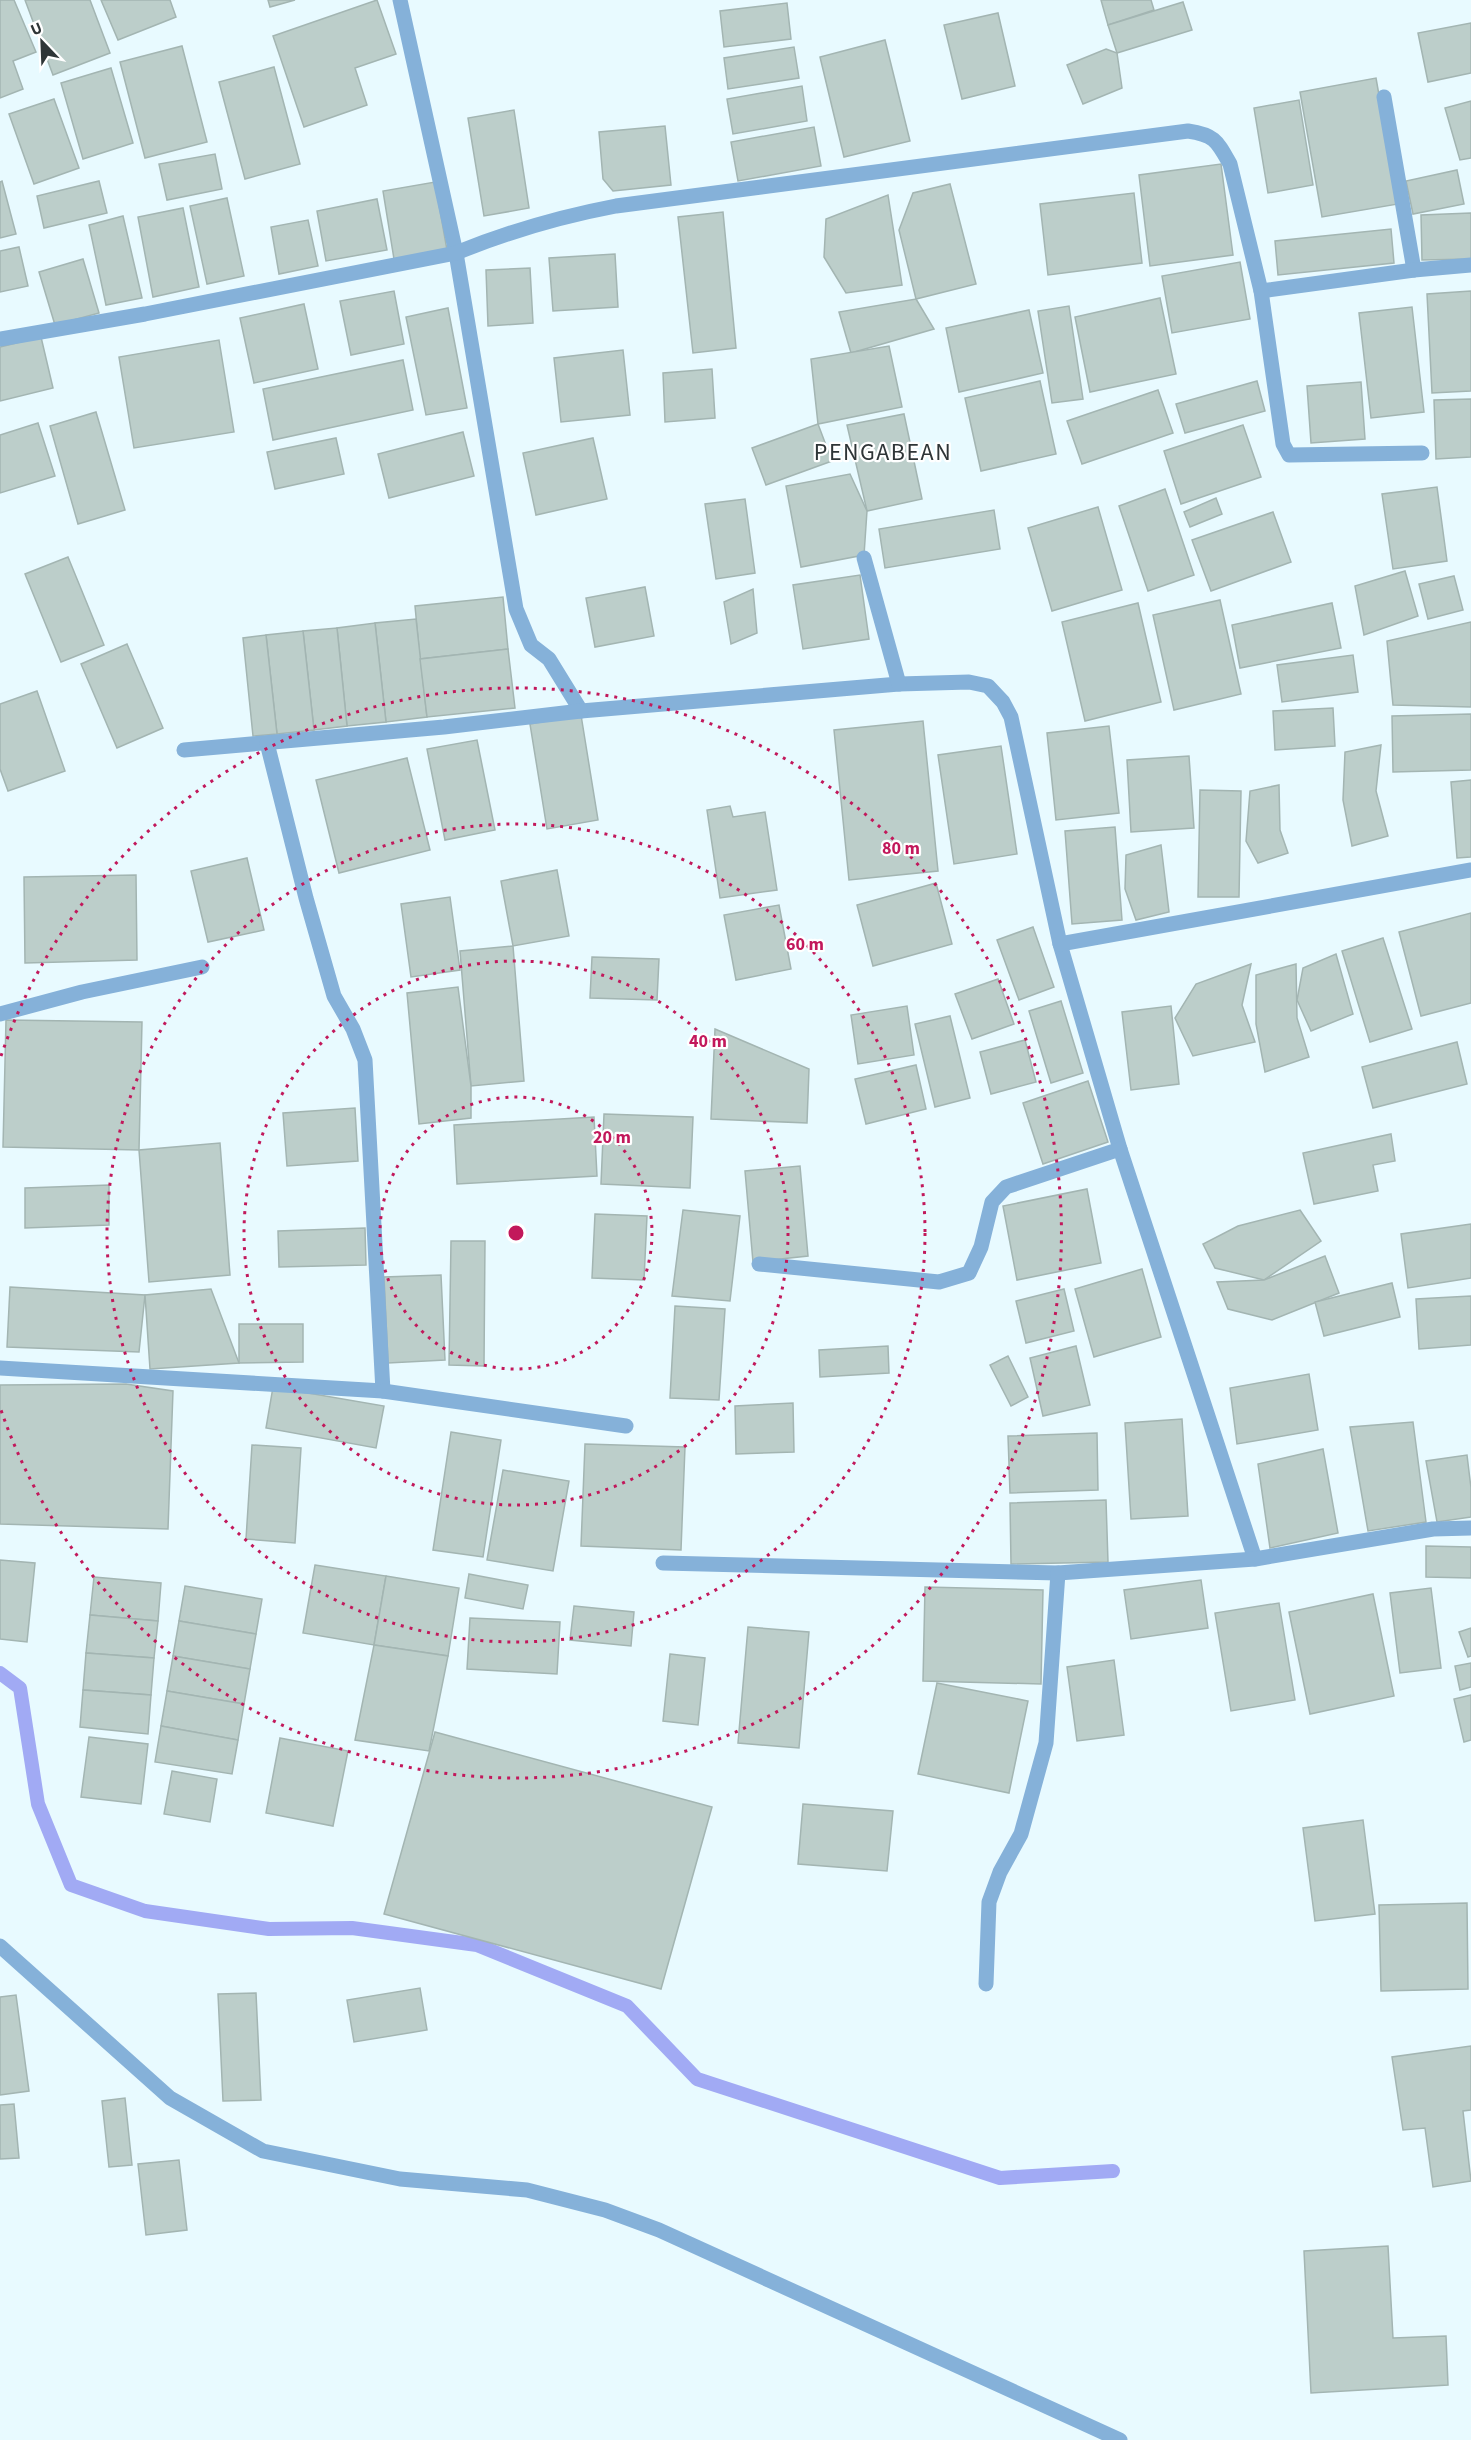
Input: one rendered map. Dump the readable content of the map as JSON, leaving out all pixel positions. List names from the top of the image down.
{
  "districts": ["PENGABEAN"],
  "north": "top left",
  "rings": [
    "80 m",
    "60 m",
    "40 m",
    "20 m"
  ]
}
